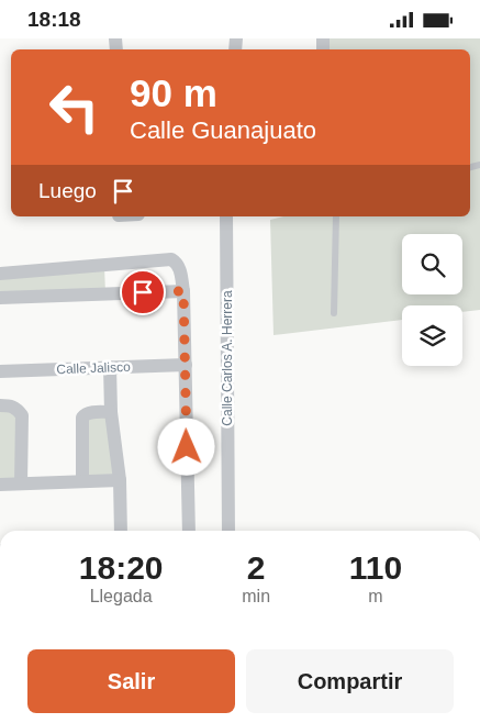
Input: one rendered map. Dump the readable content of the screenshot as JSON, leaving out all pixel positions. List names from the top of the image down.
{
  "streets": {
    "street": ["Calle Carlos A. Herrera", "Calle Jalisco"]
  },
  "page": {
    "status": "18:18",
    "turn": ["90 m", "Calle Guanajuato"],
    "then": "Luego",
    "eta": [
      "18:20",
      "Llegada",
      "2",
      "min",
      "110",
      "m"
    ],
    "buttons": ["Salir", "Compartir"]
  }
}
